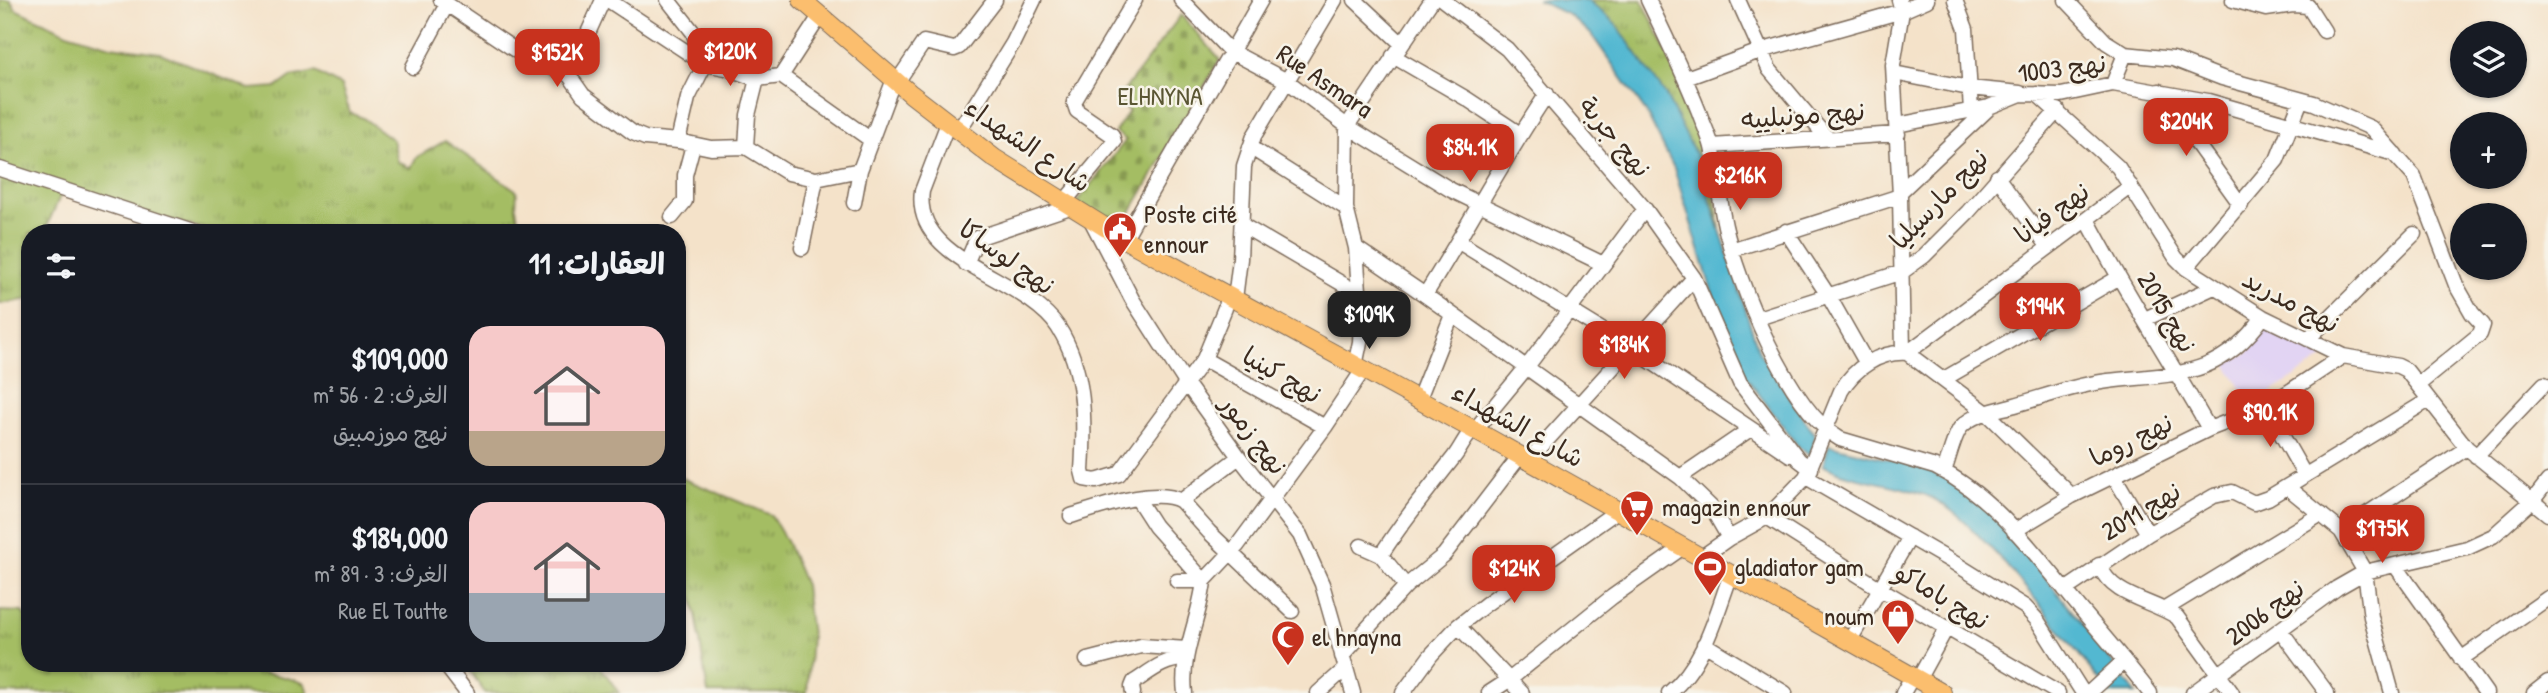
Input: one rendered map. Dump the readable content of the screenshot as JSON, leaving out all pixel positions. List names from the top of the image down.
{
  "streets": {
    "main road": ["شارع الشهداء"],
    "street": [
      "نهج 1003",
      "Rue Asmara",
      "نهج مونبلييه",
      "نهج جربة",
      "نهج مارسيليا",
      "نهج فيانا",
      "نهج لوساكا",
      "نهج مدريد",
      "نهج 2015",
      "نهج كينيا",
      "نهج زمور",
      "نهج روما",
      "نهج 2011",
      "نهج باماكو",
      "نهج 2006"
    ]
  },
  "crossings": [
    ["نهج 1003", "نهج مونبلييه"],
    ["نهج 1003", "نهج مدريد"],
    ["Rue Asmara", "نهج لوساكا"],
    ["شارع الشهداء", "نهج لوساكا"],
    ["شارع الشهداء", "نهج زمور"],
    ["نهج مارسيليا", "نهج مدريد"],
    ["نهج فيانا", "نهج مدريد"],
    ["نهج فيانا", "نهج 2015"],
    ["نهج لوساكا", "نهج كينيا"],
    ["نهج لوساكا", "نهج زمور"],
    ["نهج مدريد", "نهج روما"],
    ["نهج مدريد", "نهج 2011"],
    ["نهج مدريد", "نهج 2006"],
    ["نهج 2015", "نهج روما"],
    ["نهج كينيا", "نهج زمور"]
  ],
  "parks": ["ELHNYNA"],
  "places": {
    "public building": ["Poste cité ennour"],
    "supermarket": ["magazin ennour"],
    "sports": ["gladiator gam"],
    "shop": ["noum"],
    "mosque": ["el hnayna"]
  },
  "page": {
    "map_buttons": ["+", "−"],
    "price": [
      "$120K",
      "$152K",
      "$204K",
      "$84.1K",
      "$216K",
      "$194K",
      "$109K",
      "$184K",
      "$90.1K",
      "$175K",
      "$124K"
    ],
    "heading": "العقارات: 11",
    "list": [
      {
        "name": "$109,000",
        "note": "الغرف: 2 · 56 m² · نهج موزمبيق"
      },
      {
        "name": "$184,000",
        "note": "الغرف: 3 · 89 m² · Rue El Toutte"
      }
    ]
  }
}
